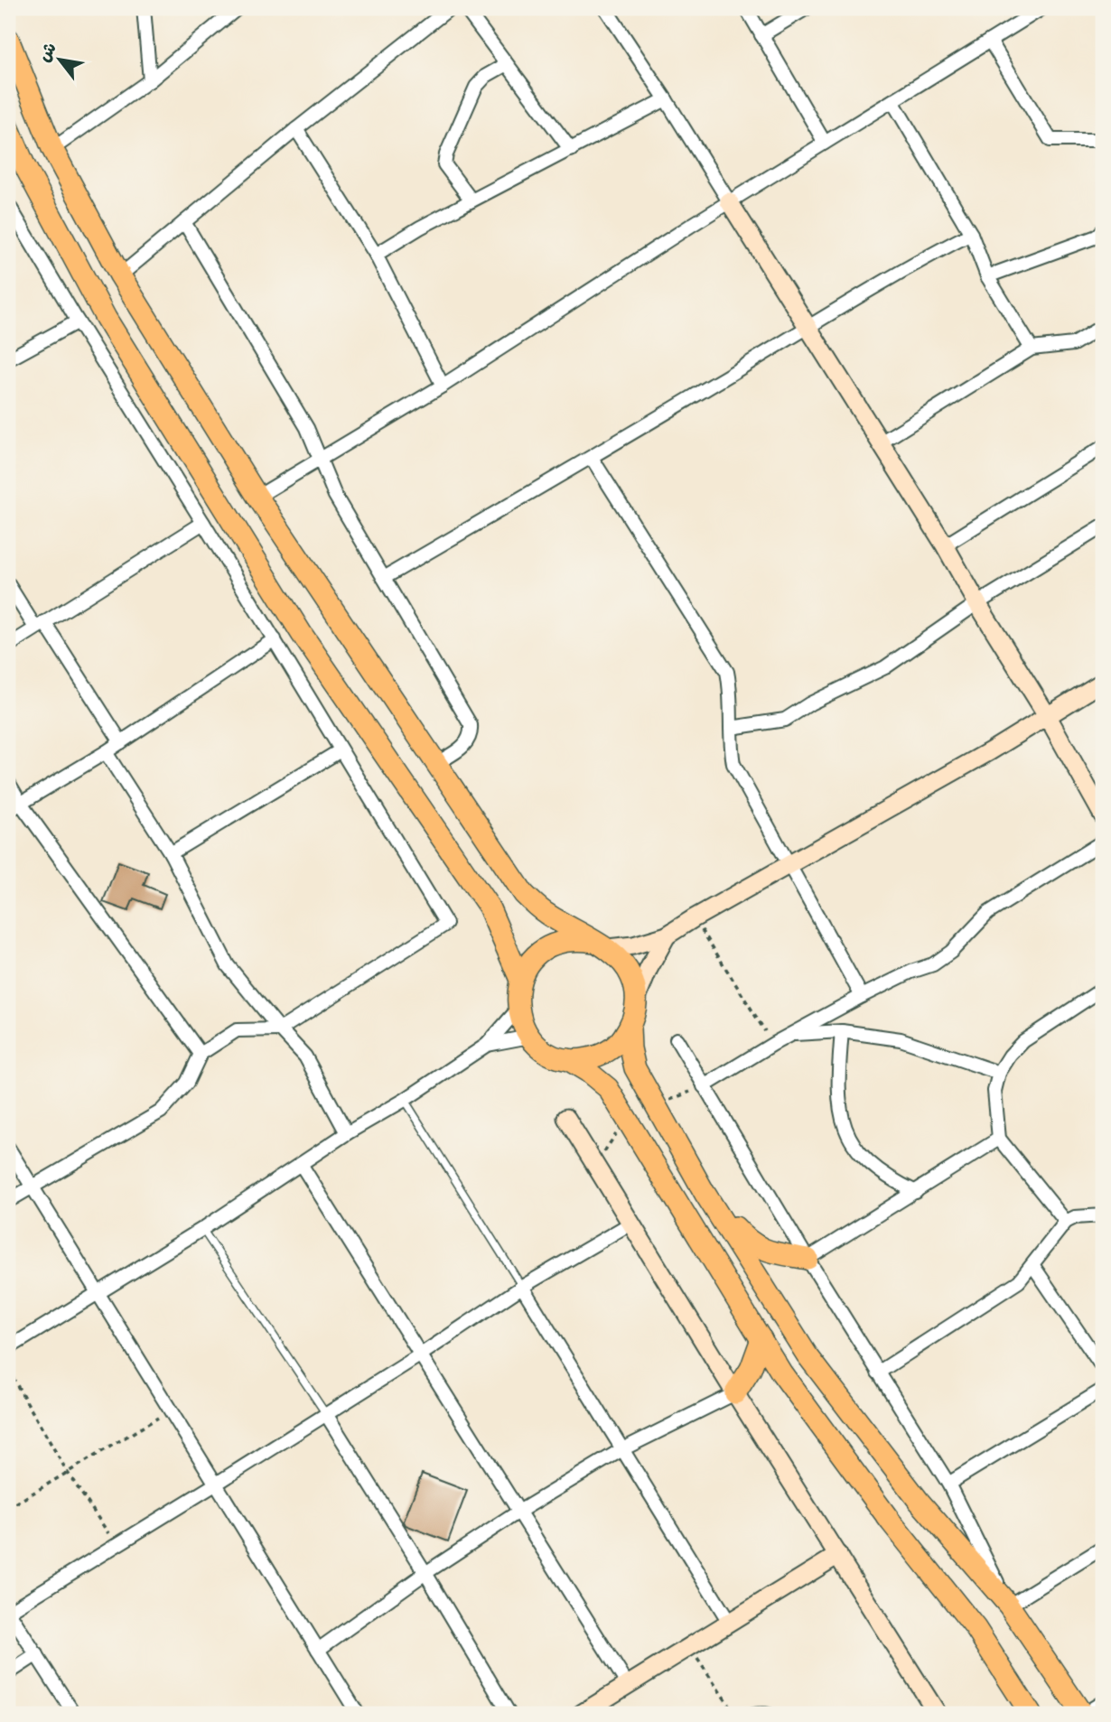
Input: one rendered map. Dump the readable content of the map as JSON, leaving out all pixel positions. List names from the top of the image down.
{
  "north": "top left"
}
